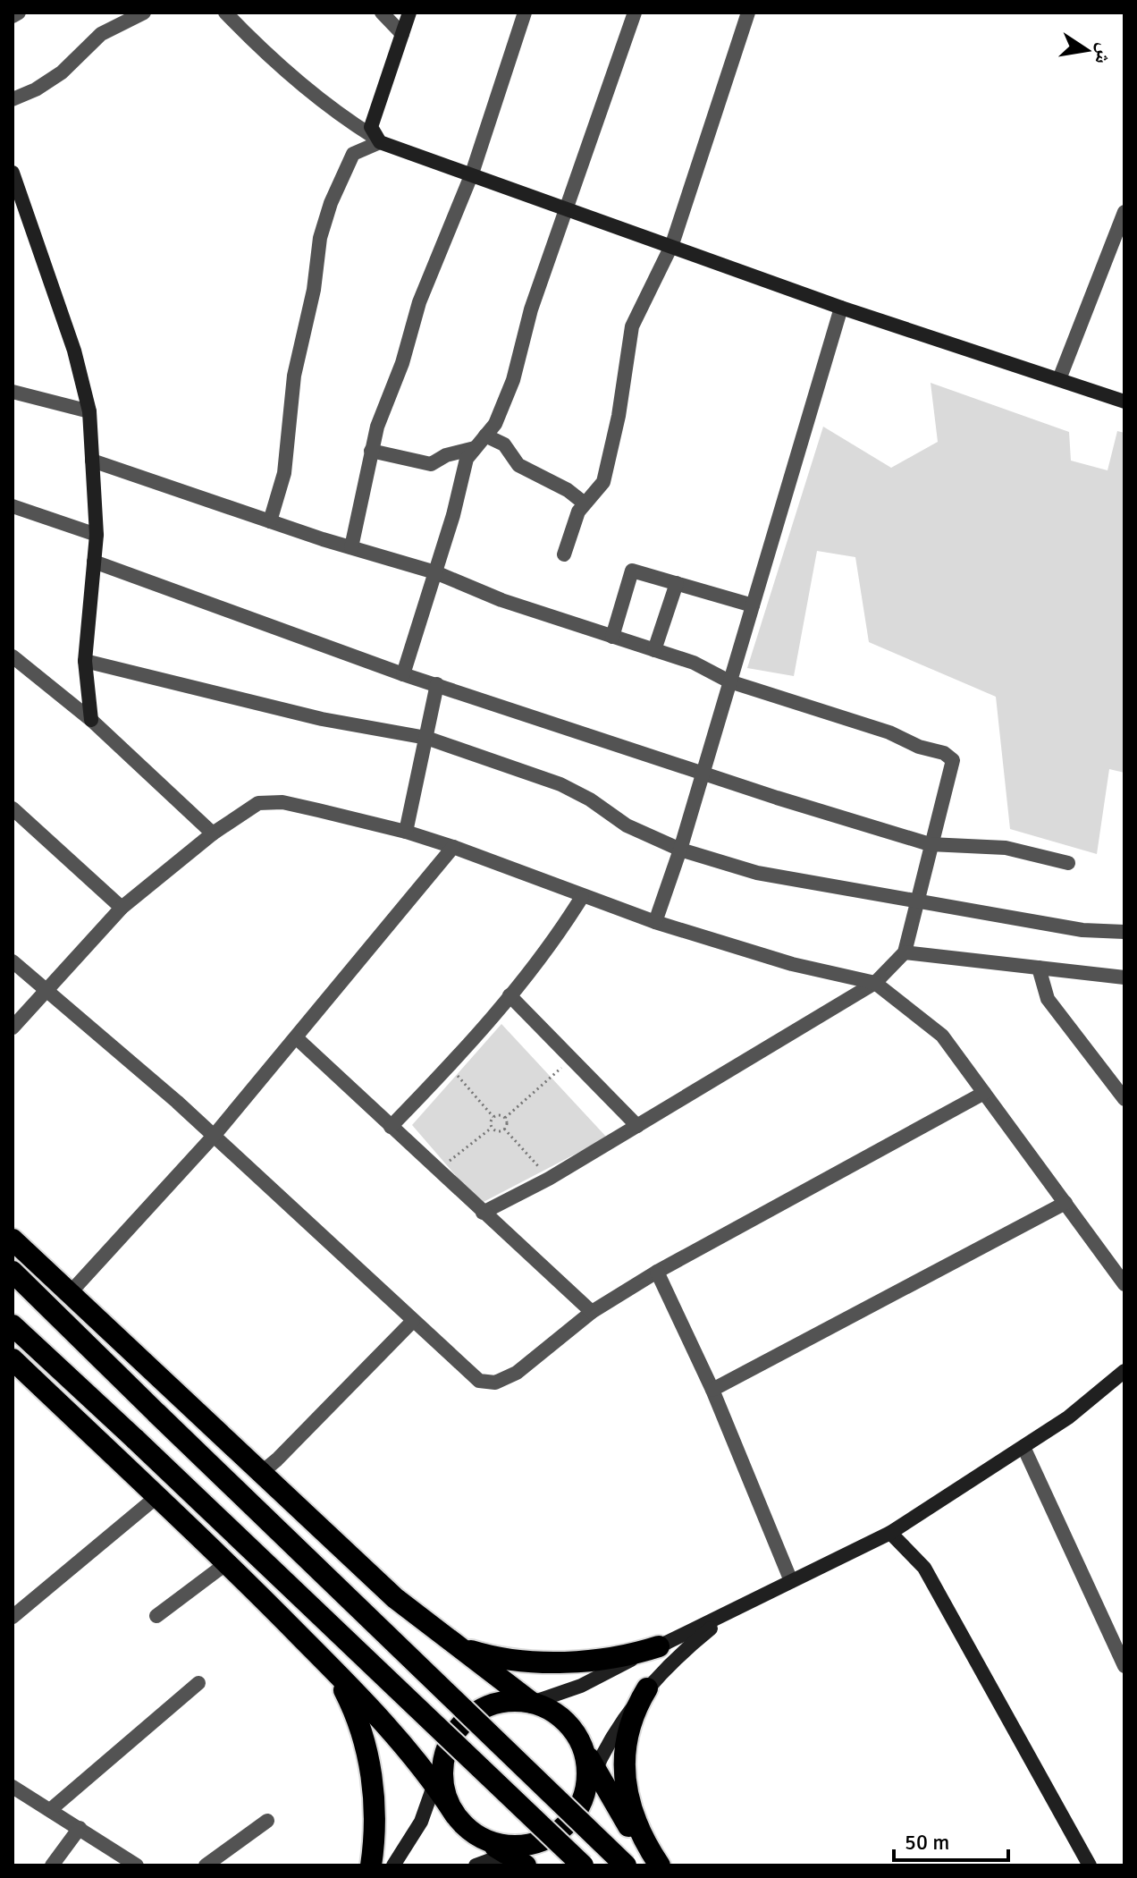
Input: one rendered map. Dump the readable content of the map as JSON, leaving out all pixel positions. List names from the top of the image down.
{
  "scale_bar": "50 m",
  "north": "right"
}
